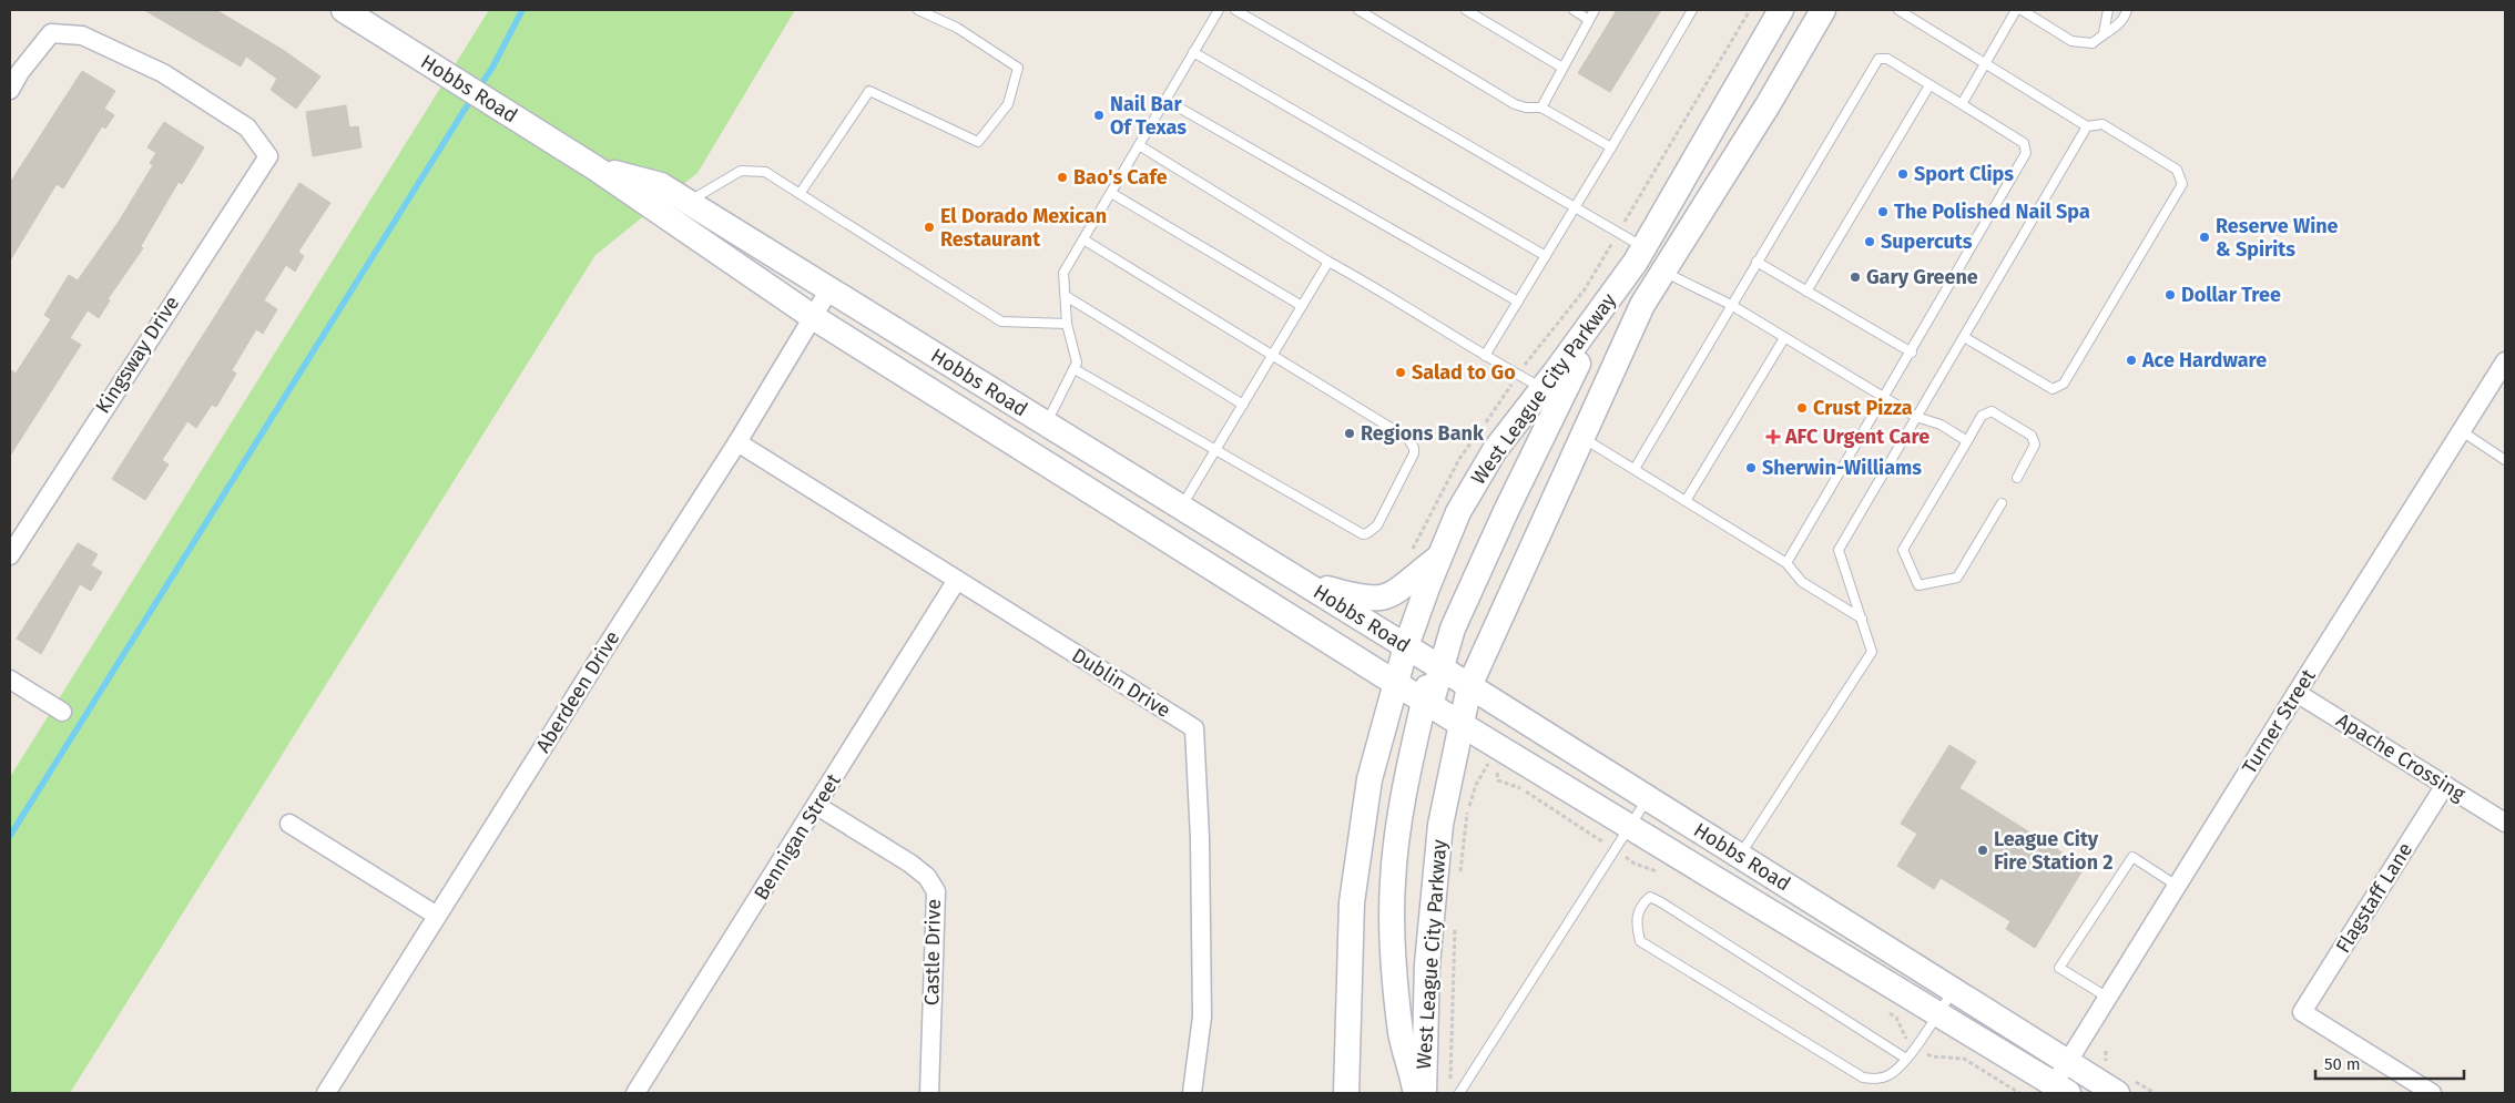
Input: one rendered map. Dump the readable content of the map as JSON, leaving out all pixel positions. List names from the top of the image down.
{
  "streets": {
    "street": [
      "Hobbs Road",
      "Kingsway Drive",
      "West League City Parkway",
      "Dublin Drive",
      "Aberdeen Drive",
      "Turner Street",
      "Apache Crossing",
      "Bennigan Street",
      "Flagstaff Lane",
      "Castle Drive"
    ]
  },
  "crossings": [
    ["Hobbs Road", "West League City Parkway"],
    ["Hobbs Road", "Aberdeen Drive"],
    ["Hobbs Road", "Turner Street"],
    ["Dublin Drive", "Aberdeen Drive"],
    ["Dublin Drive", "Bennigan Street"],
    ["Turner Street", "Apache Crossing"],
    ["Apache Crossing", "Flagstaff Lane"],
    ["Bennigan Street", "Castle Drive"]
  ],
  "places": {
    "other": [
      "Nail Bar Of Texas",
      "Sport Clips",
      "Bao's Cafe",
      "The Polished Nail Spa",
      "El Dorado Mexican Restaurant",
      "Reserve Wine & Spirits",
      "Supercuts",
      "Gary Greene",
      "Dollar Tree",
      "Ace Hardware",
      "Salad to Go",
      "Crust Pizza",
      "Regions Bank",
      "Sherwin-Williams",
      "League City Fire Station 2"
    ],
    "health": ["AFC Urgent Care"]
  },
  "scale_bar": "50 m"
}
